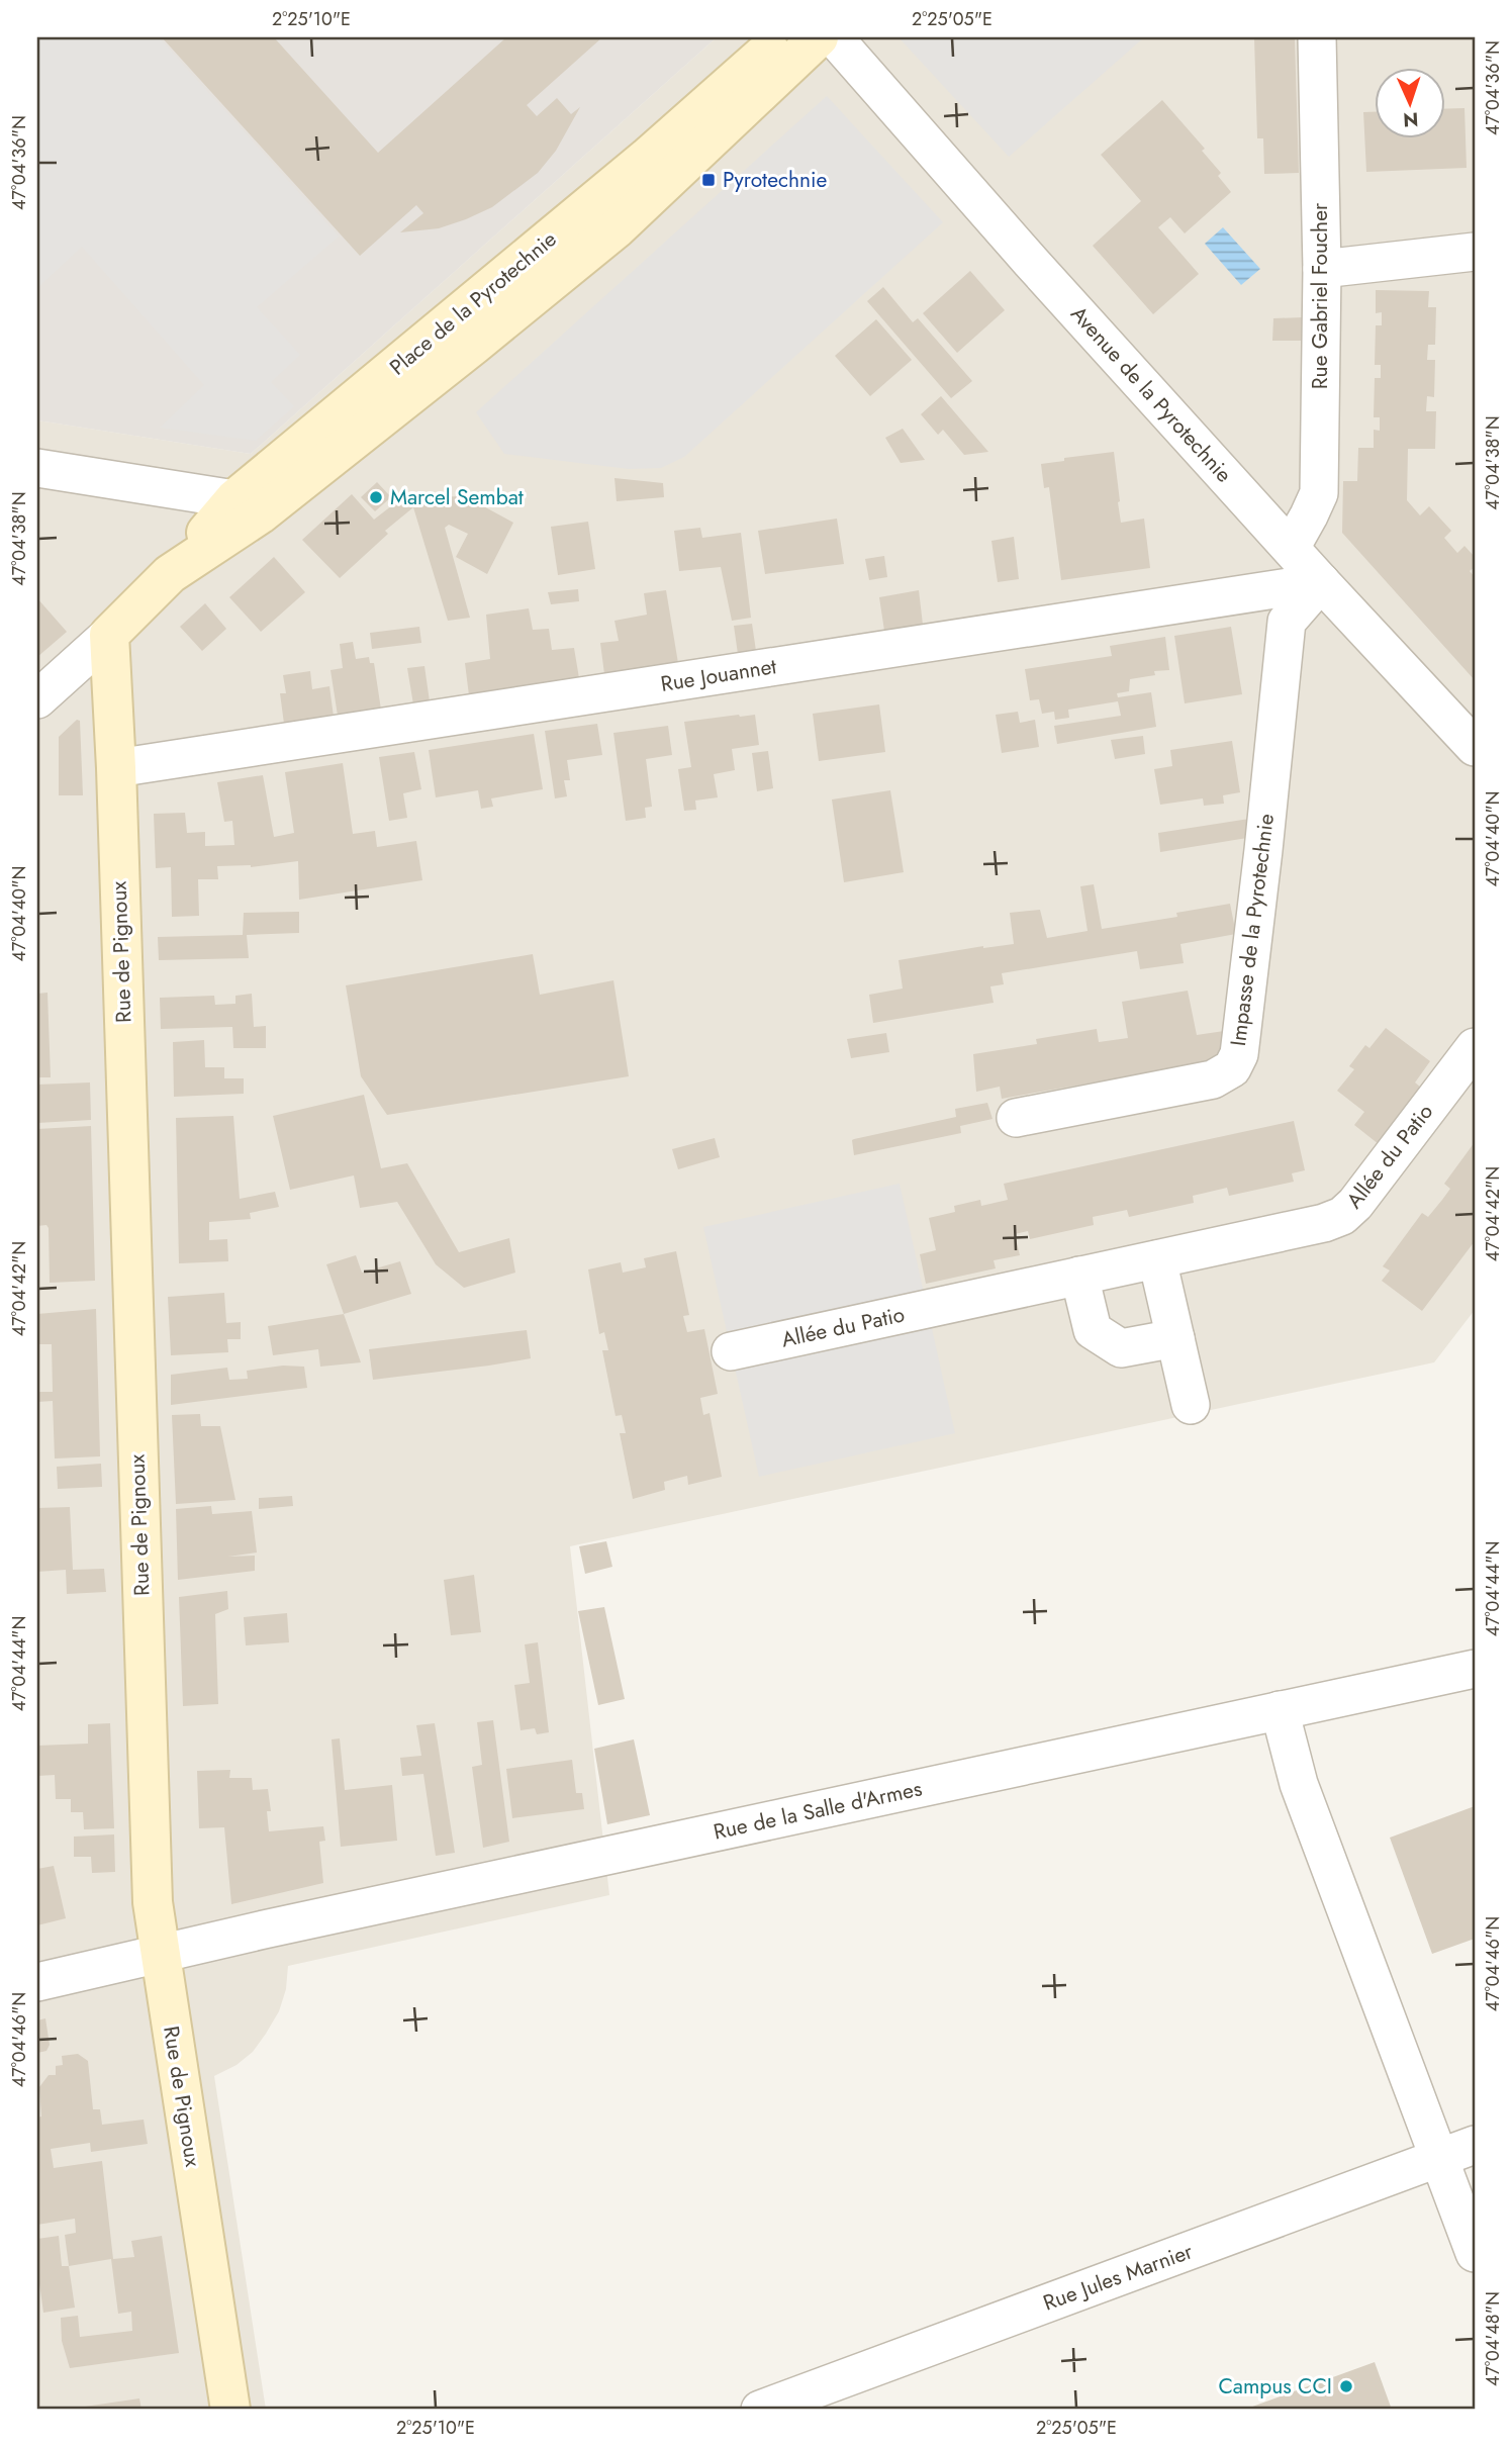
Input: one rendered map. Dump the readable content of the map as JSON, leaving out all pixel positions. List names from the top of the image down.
{
  "streets": {
    "main road": ["Place de la Pyrotechnie", "Rue de Pignoux"],
    "street": [
      "Rue Gabriel Foucher",
      "Avenue de la Pyrotechnie",
      "Rue Jouannet",
      "Impasse de la Pyrotechnie",
      "Allée du Patio",
      "Rue de la Salle d'Armes",
      "Rue Jules Marnier"
    ]
  },
  "crossings": [
    ["Rue Gabriel Foucher", "Avenue de la Pyrotechnie"],
    ["Avenue de la Pyrotechnie", "Rue Jouannet"],
    ["Avenue de la Pyrotechnie", "Impasse de la Pyrotechnie"],
    ["Rue Jouannet", "Impasse de la Pyrotechnie"],
    ["Rue Jouannet", "Rue de Pignoux"],
    ["Rue de Pignoux", "Rue de la Salle d'Armes"]
  ],
  "places": {
    "transit": ["Pyrotechnie"],
    "other": ["Marcel Sembat", "Campus CCI"]
  },
  "north": "bottom",
  "coordinates": [
    "2°25'10\"E",
    "2°25'05\"E",
    "47°04'36\"N",
    "47°04'38\"N",
    "47°04'40\"N",
    "47°04'42\"N",
    "47°04'44\"N",
    "47°04'46\"N",
    "47°04'48\"N"
  ]
}
